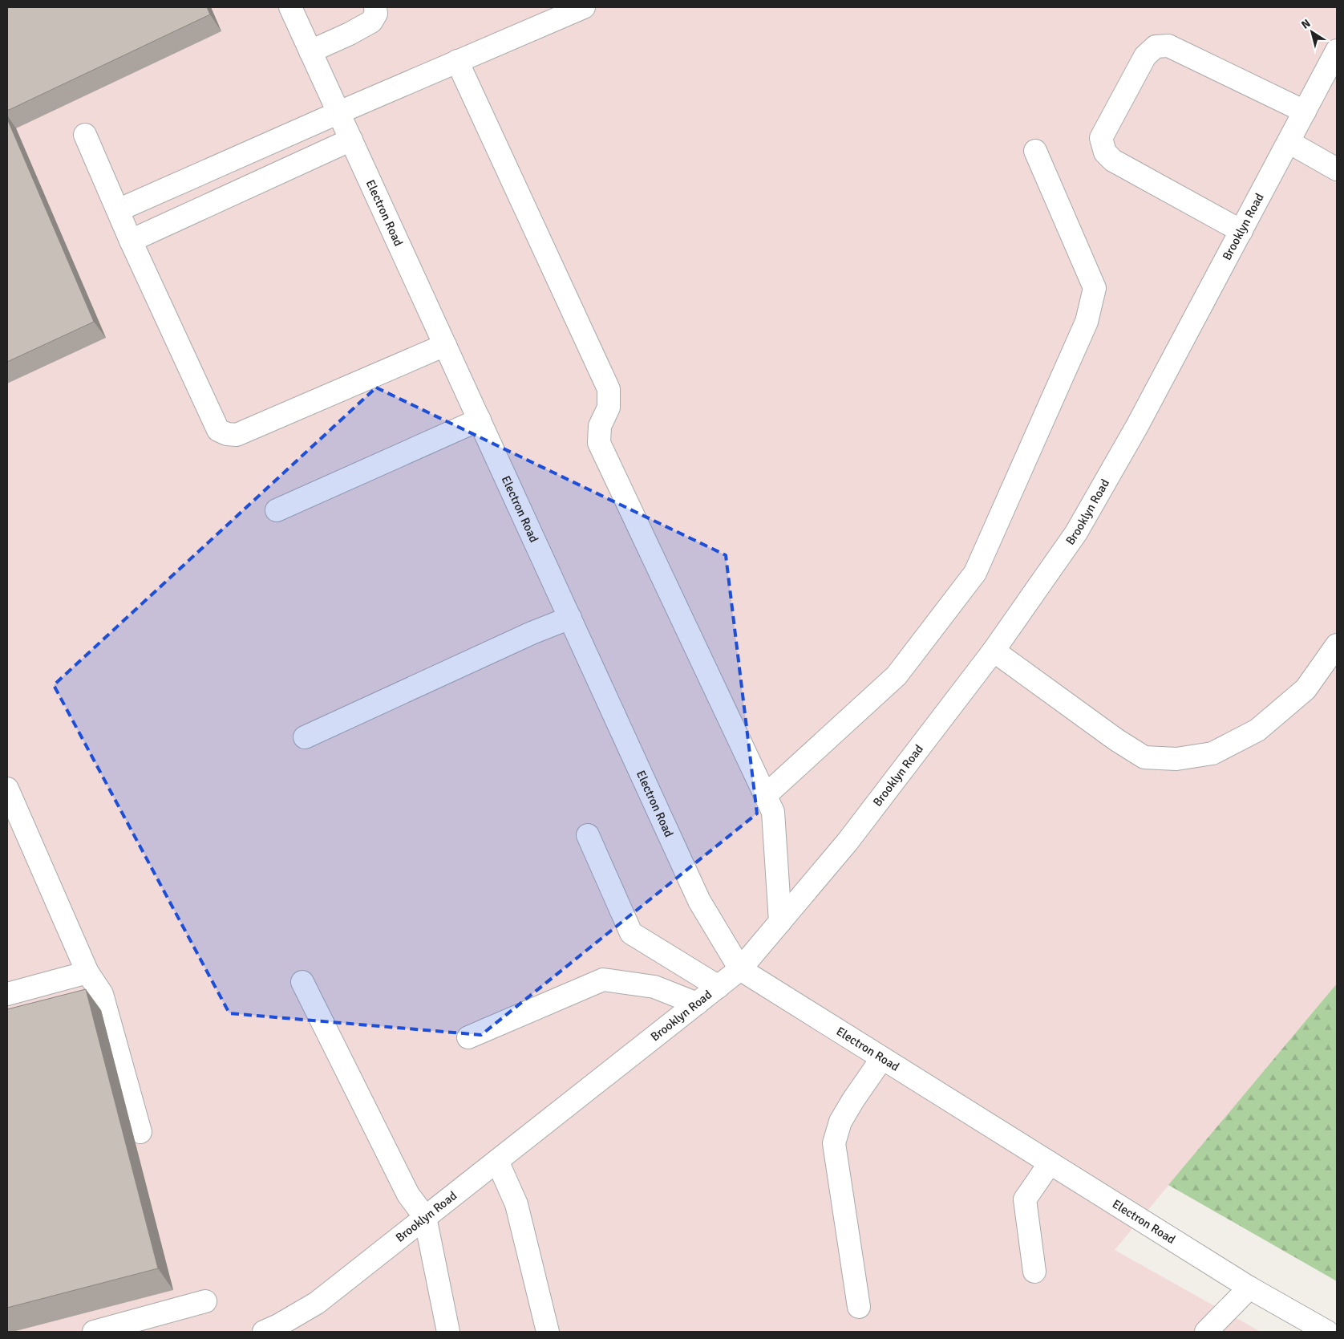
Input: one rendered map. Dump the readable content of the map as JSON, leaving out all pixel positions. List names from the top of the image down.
{
  "streets": {
    "street": ["Electron Road", "Brooklyn Road"]
  },
  "crossings": [
    ["Electron Road", "Brooklyn Road"]
  ],
  "north": "top left"
}
